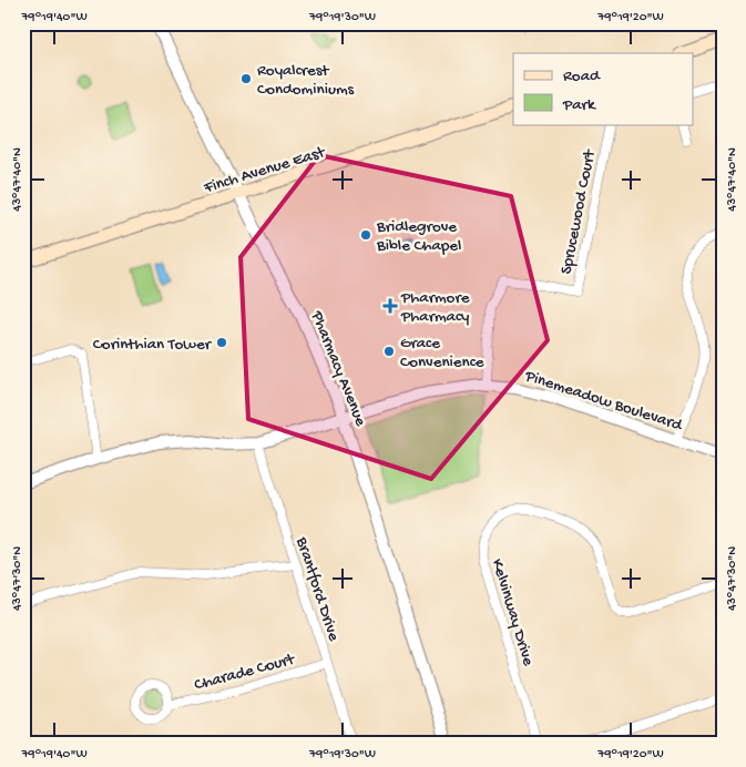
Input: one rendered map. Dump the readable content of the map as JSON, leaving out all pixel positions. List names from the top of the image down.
{
  "streets": {
    "main road": ["Finch Avenue East"],
    "street": [
      "Sprucewood Court",
      "Pharmacy Avenue",
      "Pinemeadow Boulevard",
      "Brantford Drive",
      "Kelvinway Drive",
      "Charade Court"
    ]
  },
  "crossings": [
    ["Finch Avenue East", "Pharmacy Avenue"],
    ["Sprucewood Court", "Pinemeadow Boulevard"],
    ["Pharmacy Avenue", "Pinemeadow Boulevard"],
    ["Pinemeadow Boulevard", "Brantford Drive"],
    ["Brantford Drive", "Charade Court"]
  ],
  "places": {
    "other": [
      "Royalcrest Condominiums",
      "Bridlegrove Bible Chapel",
      "Corinthian Tower",
      "Grace Convenience"
    ],
    "health": ["Pharmore Pharmacy"]
  },
  "legend": ["Road", "Park"],
  "coordinates": [
    "79°19'40\"W",
    "79°19'30\"W",
    "79°19'20\"W",
    "43°47'40\"N",
    "43°47'30\"N"
  ]
}
